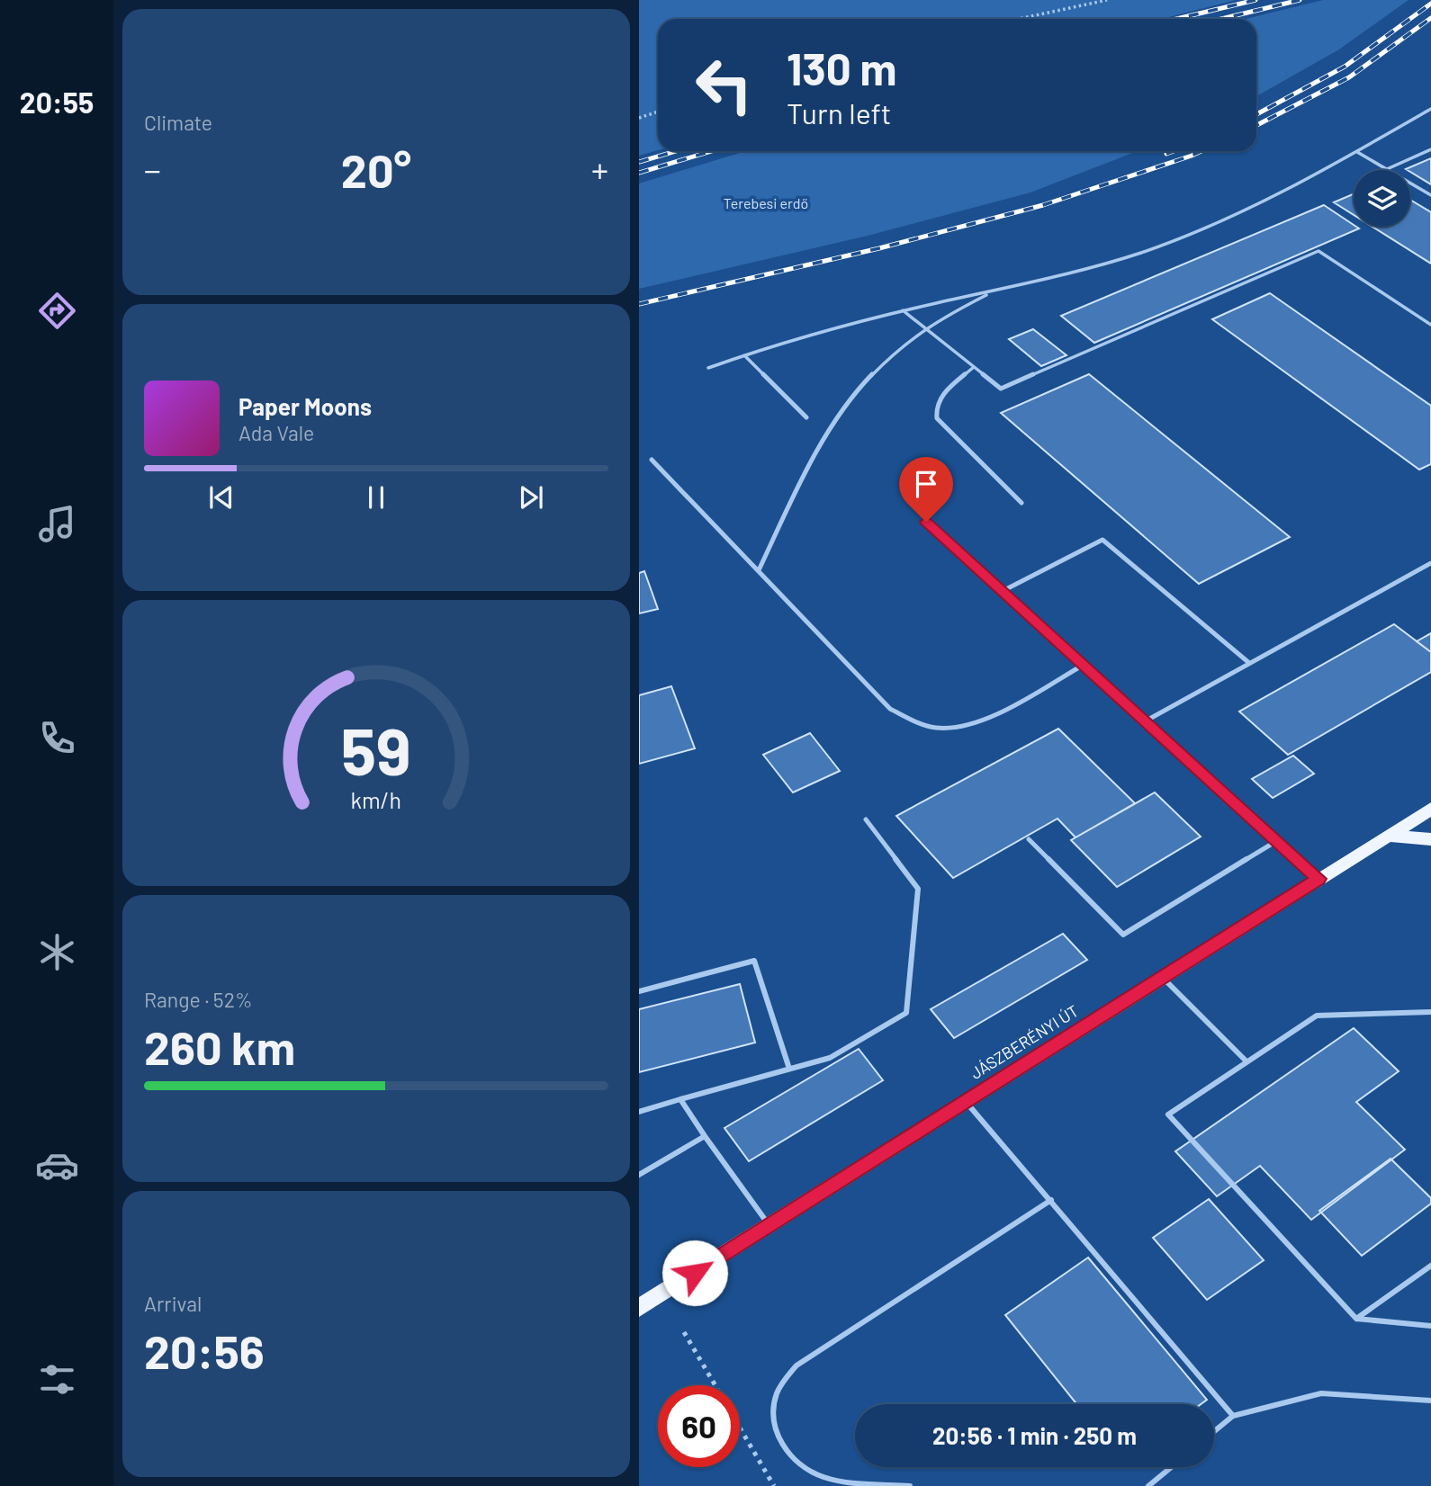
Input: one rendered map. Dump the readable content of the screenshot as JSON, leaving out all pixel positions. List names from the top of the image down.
{
  "streets": {
    "main road": ["JÁSZBERÉNYI ÚT"]
  },
  "parks": ["Terebesi erdő"],
  "page": {
    "tabs": "20:55",
    "tile": [
      "Climate",
      ["Range · 52%", "260 km"],
      ["Arrival", "20:56"]
    ],
    "turn": ["130 m", "Turn left"],
    "heat": ["−", "20°", "+"],
    "song": ["Paper Moons", "Ada Vale"],
    "limit": "60",
    "trip": "20:56 · 1 min · 250 m",
    "gauge": ["59", "km/h"]
  }
}
